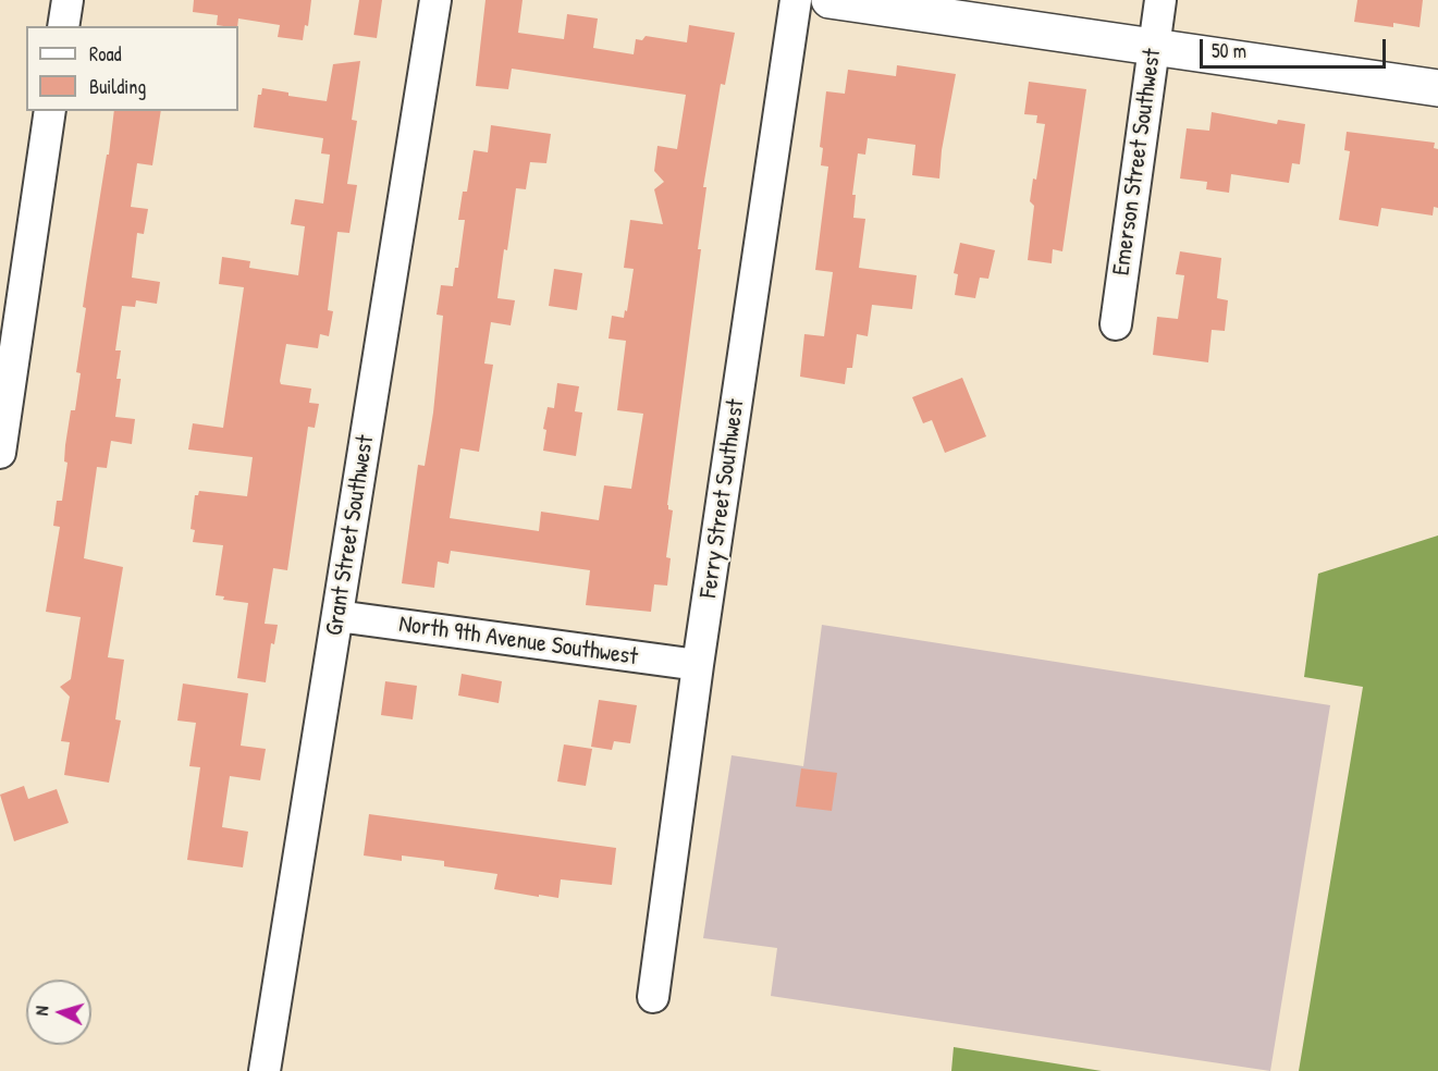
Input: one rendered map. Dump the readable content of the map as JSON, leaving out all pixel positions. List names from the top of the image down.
{
  "streets": {
    "street": [
      "Emerson Street Southwest",
      "Ferry Street Southwest",
      "Grant Street Southwest",
      "North 9th Avenue Southwest"
    ]
  },
  "crossings": [
    ["Ferry Street Southwest", "North 9th Avenue Southwest"],
    ["Grant Street Southwest", "North 9th Avenue Southwest"]
  ],
  "legend": ["Road", "Building"],
  "scale_bar": "50 m",
  "north": "left"
}
